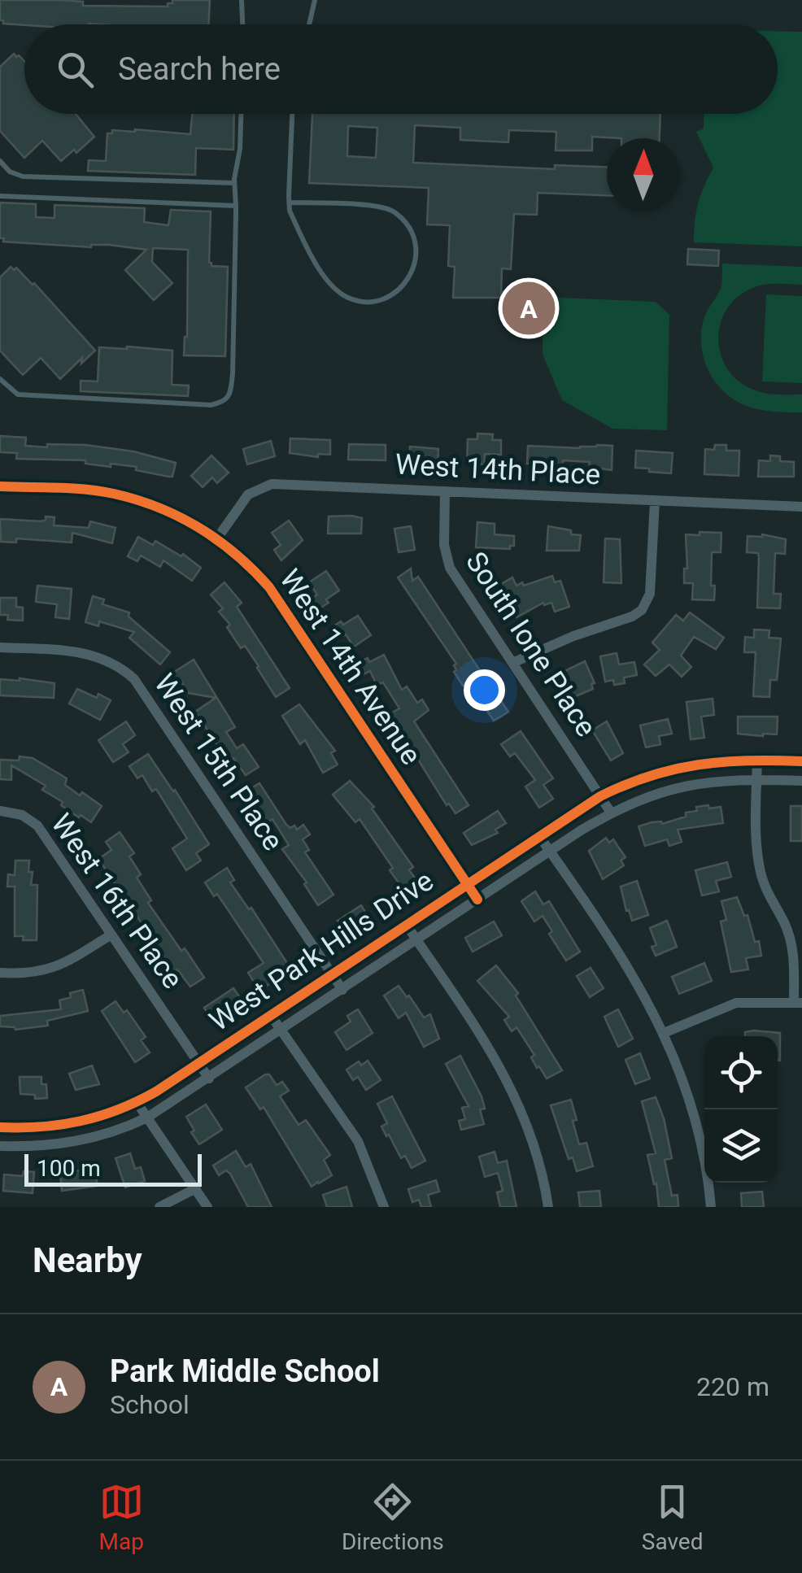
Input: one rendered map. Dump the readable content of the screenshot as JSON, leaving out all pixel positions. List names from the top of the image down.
{
  "streets": {
    "street": [
      "West 14th Place",
      "South Ione Place",
      "West 14th Avenue",
      "West 15th Place",
      "West 16th Place",
      "West Park Hills Drive"
    ]
  },
  "crossings": [
    ["West 14th Place", "South Ione Place"],
    ["West 14th Place", "West 14th Avenue"],
    ["South Ione Place", "West Park Hills Drive"],
    ["West 14th Avenue", "West Park Hills Drive"],
    ["West 15th Place", "West Park Hills Drive"],
    ["West 16th Place", "West Park Hills Drive"]
  ],
  "scale_bar": "100 m",
  "north": "top",
  "page": {
    "search": "Search here",
    "pins": "A",
    "scale": "100 m",
    "heading": "Nearby",
    "list": [
      {
        "mark": "A",
        "name": "Park Middle School",
        "note": "School",
        "value": "220 m"
      }
    ],
    "nav": ["Map", "Directions", "Saved"]
  }
}
